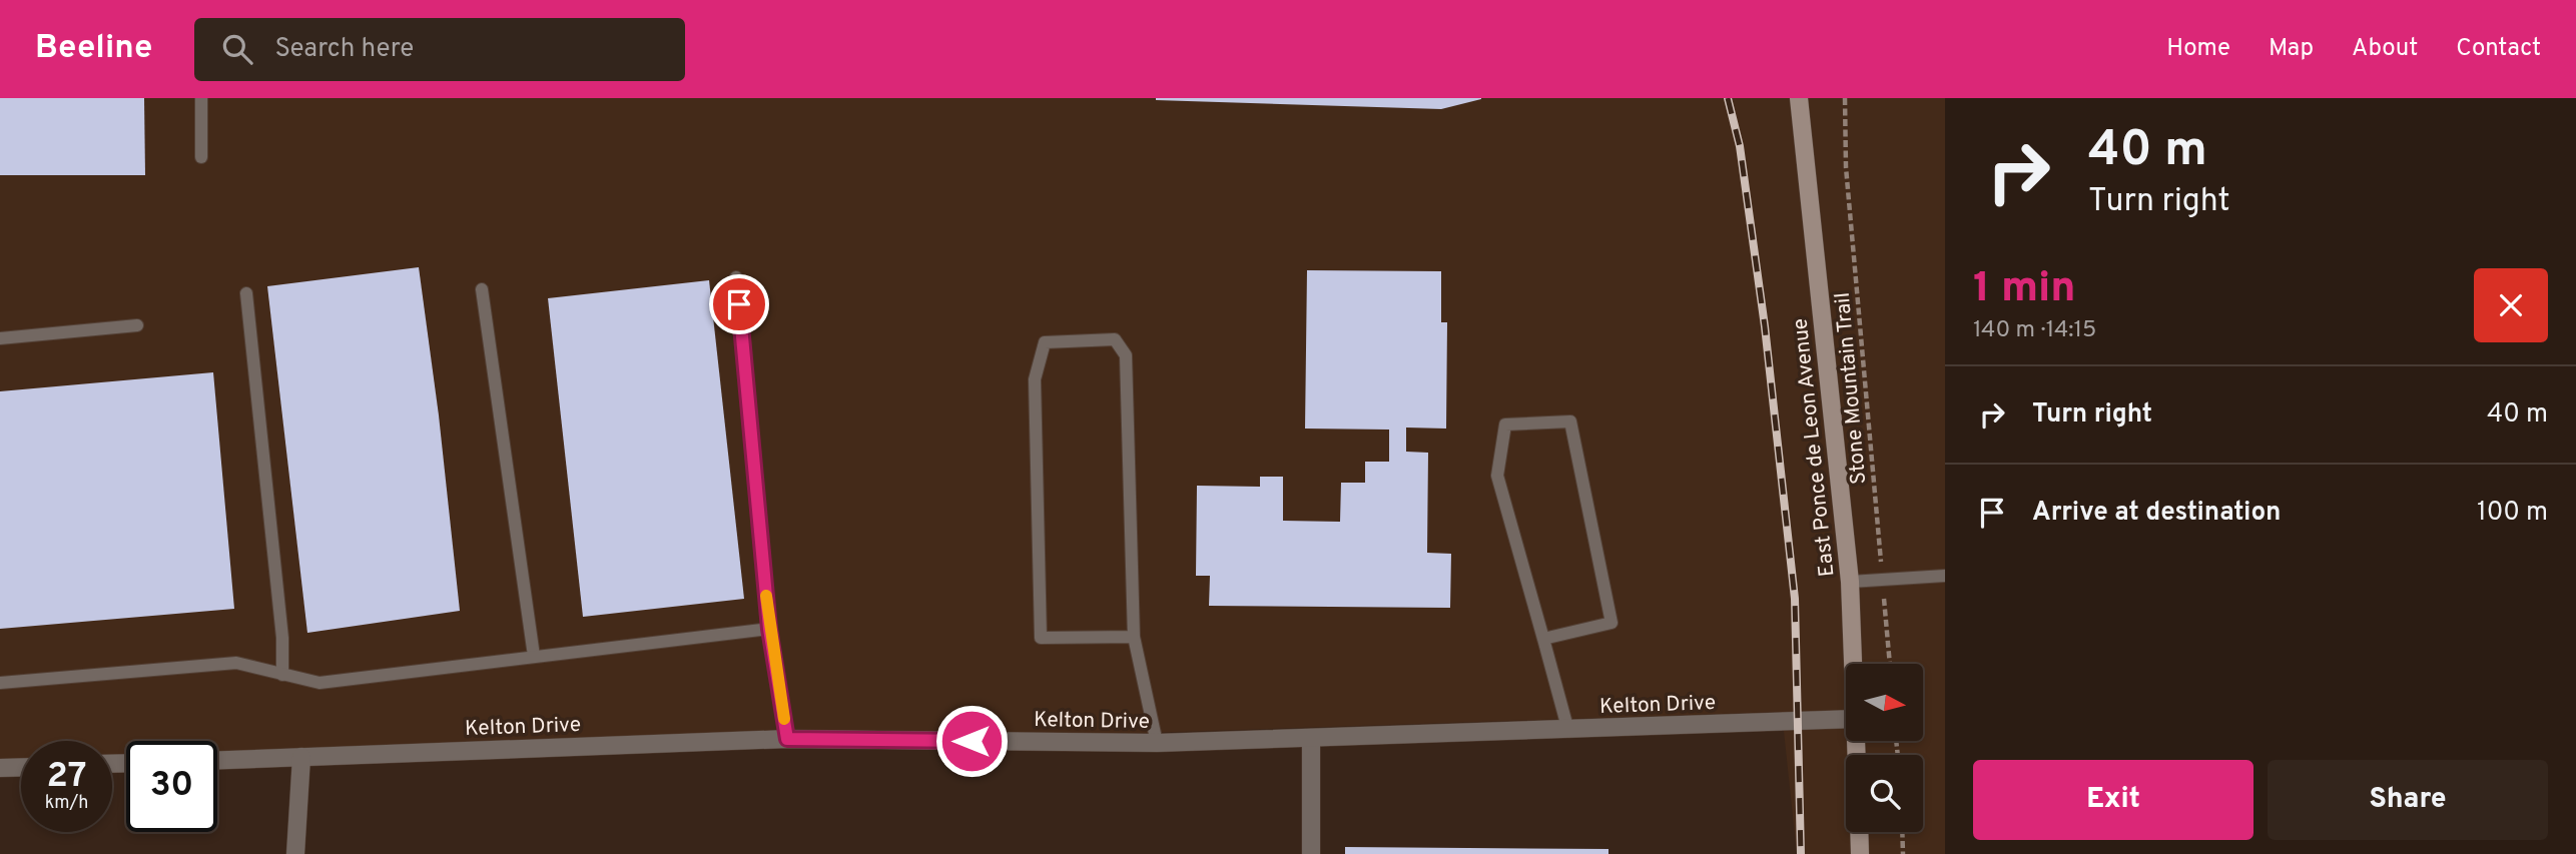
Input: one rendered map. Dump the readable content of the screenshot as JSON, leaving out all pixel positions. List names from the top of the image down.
{
  "streets": {
    "main road": ["East Ponce de Leon Avenue"],
    "street": ["Kelton Drive"],
    "path": ["Stone Mountain Trail"]
  },
  "north": "right",
  "page": {
    "header": "Beeline",
    "search": "Search here",
    "nav": [
      "Home",
      "Map",
      "About",
      "Contact"
    ],
    "turn": ["40 m", "Turn right"],
    "heading": ["1 min", "140 m · 14:15"],
    "list": [
      {
        "name": "Turn right",
        "value": "40 m"
      },
      {
        "name": "Arrive at destination",
        "value": "100 m"
      }
    ],
    "speed": "27 km/h",
    "limit": "30",
    "buttons": ["Exit", "Share"]
  }
}
